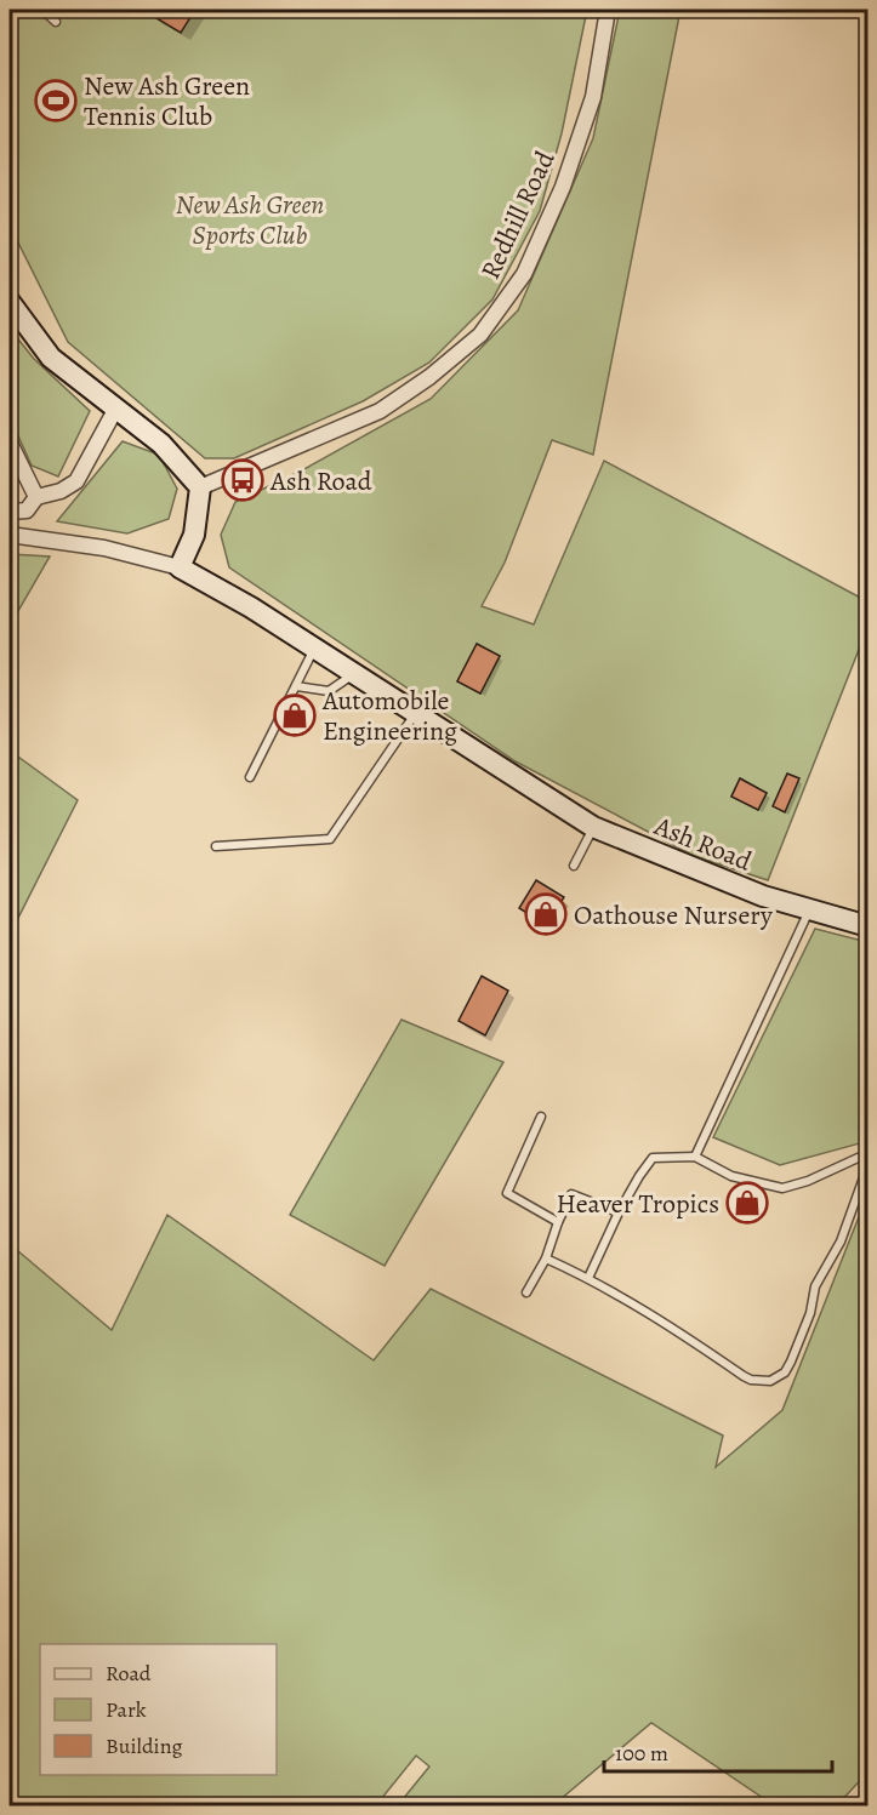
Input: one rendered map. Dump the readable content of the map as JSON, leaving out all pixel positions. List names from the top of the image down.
{
  "streets": {
    "street": ["Redhill Road", "Ash Road"]
  },
  "parks": ["New Ash Green Sports Club"],
  "places": {
    "sports": ["New Ash Green Tennis Club"],
    "bus stop": ["Ash Road"],
    "shop": ["Automobile Engineering", "Oathouse Nursery", "Heaver Tropics"]
  },
  "legend": ["Road", "Park", "Building"],
  "scale_bar": "100 m"
}
